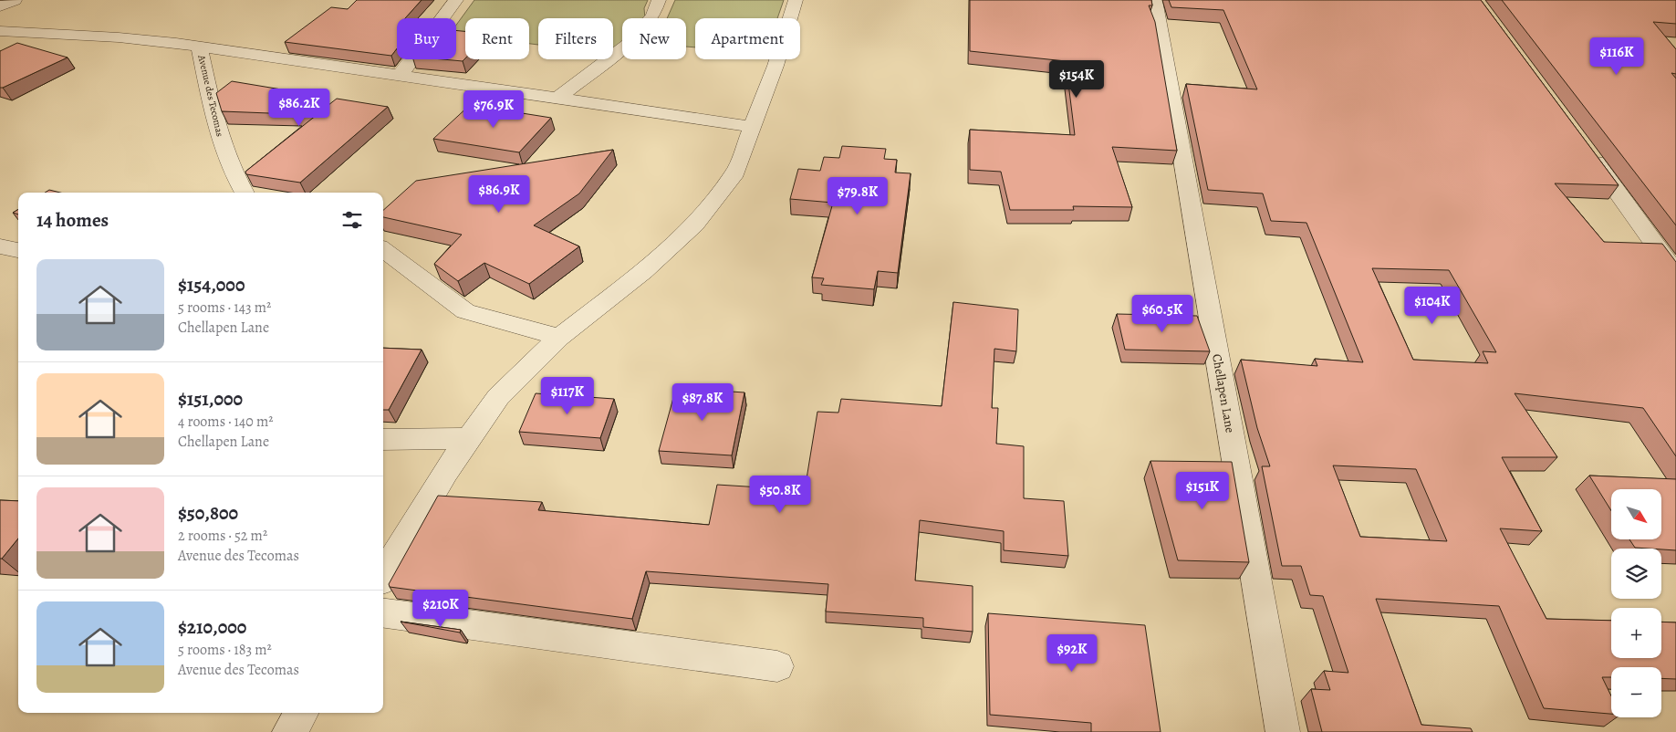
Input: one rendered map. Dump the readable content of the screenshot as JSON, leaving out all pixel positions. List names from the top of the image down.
{
  "streets": {
    "street": ["Avenue des Tecomas", "Chellapen Lane"]
  },
  "north": "bottom right",
  "page": {
    "chip": [
      "Buy",
      "Rent",
      "Filters",
      "New",
      "Apartment"
    ],
    "price": [
      "$116K",
      "$154K",
      "$86.2K",
      "$76.9K",
      "$86.9K",
      "$79.8K",
      "$104K",
      "$60.5K",
      "$117K",
      "$87.8K",
      "$151K",
      "$50.8K",
      "$210K",
      "$92K"
    ],
    "heading": "14 homes",
    "list": [
      {
        "name": "$154,000",
        "note": "5 rooms · 143 m² · Chellapen Lane"
      },
      {
        "name": "$151,000",
        "note": "4 rooms · 140 m² · Chellapen Lane"
      },
      {
        "name": "$50,800",
        "note": "2 rooms · 52 m² · Avenue des Tecomas"
      },
      {
        "name": "$210,000",
        "note": "5 rooms · 183 m² · Avenue des Tecomas"
      }
    ],
    "map_buttons": ["+", "−"]
  }
}
